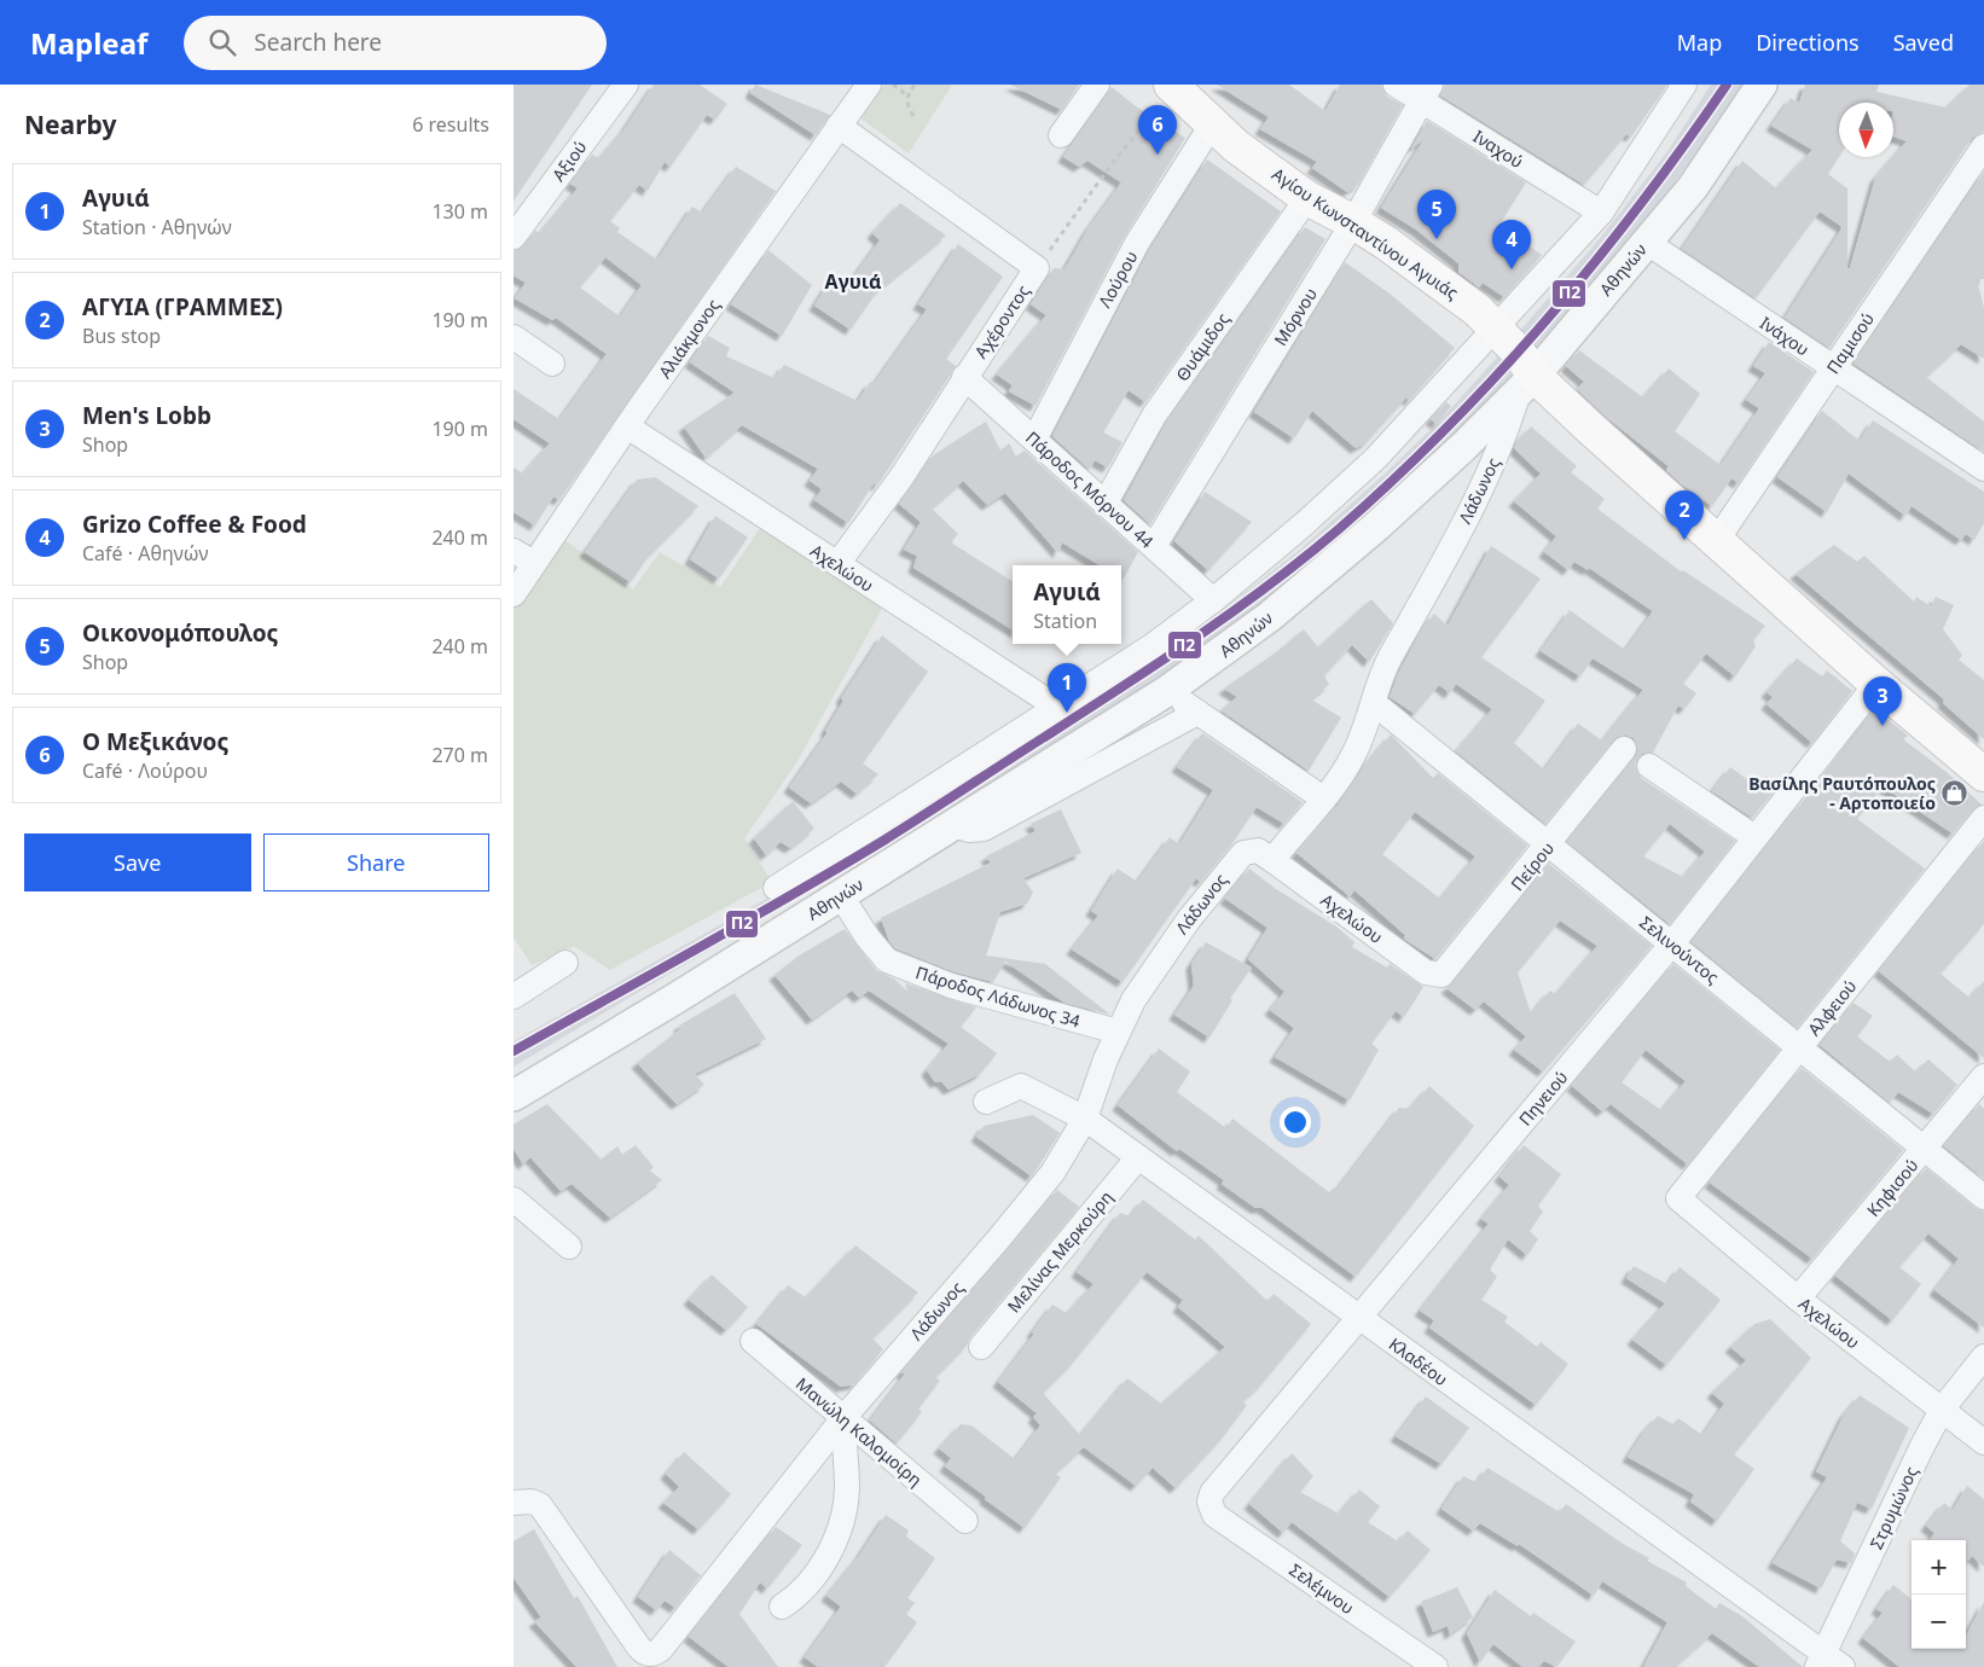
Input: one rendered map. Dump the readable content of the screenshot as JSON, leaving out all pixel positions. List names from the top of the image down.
{
  "streets": {
    "main road": ["Αγίου Κωνσταντίνου Αγυιάς"],
    "street": [
      "Ιναχού",
      "Αξιού",
      "Αθηνών",
      "Λούρου",
      "Μόρνου",
      "Αχέροντος",
      "Ινάχου",
      "Αλιάκμονος",
      "Παμισού",
      "Θυάμιδος",
      "Πάροδος Μόρνου 44",
      "Λάδωνος",
      "Αχελώου",
      "Πείρου",
      "Σελινούντος",
      "Πάροδος Λάδωνος 34",
      "Αλφειού",
      "Πηνειού",
      "Κηφισού",
      "Μελίνας Μερκούρη",
      "Κλαδέου",
      "Μανώλη Καλομοίρη",
      "Στρυμώνος",
      "Σελέμνου"
    ]
  },
  "crossings": [
    ["Ιναχού", "Μόρνου"],
    ["Αγίου Κωνσταντίνου Αγυιάς", "Αθηνών"],
    ["Αγίου Κωνσταντίνου Αγυιάς", "Λούρου"],
    ["Αγίου Κωνσταντίνου Αγυιάς", "Μόρνου"],
    ["Αγίου Κωνσταντίνου Αγυιάς", "Αχέροντος"],
    ["Αγίου Κωνσταντίνου Αγυιάς", "Παμισού"],
    ["Αγίου Κωνσταντίνου Αγυιάς", "Θυάμιδος"],
    ["Αγίου Κωνσταντίνου Αγυιάς", "Λάδωνος"],
    ["Αγίου Κωνσταντίνου Αγυιάς", "Πηνειού"],
    ["Αθηνών", "Ινάχου"],
    ["Αθηνών", "Λάδωνος"],
    ["Αθηνών", "Πάροδος Λάδωνος 34"],
    ["Λούρου", "Πάροδος Μόρνου 44"],
    ["Μόρνου", "Πάροδος Μόρνου 44"],
    ["Αχέροντος", "Πάροδος Μόρνου 44"],
    ["Αχέροντος", "Αχελώου"],
    ["Ινάχου", "Παμισού"],
    ["Αλιάκμονος", "Αχελώου"],
    ["Θυάμιδος", "Πάροδος Μόρνου 44"],
    ["Λάδωνος", "Αχελώου"],
    ["Λάδωνος", "Σελινούντος"],
    ["Λάδωνος", "Πάροδος Λάδωνος 34"],
    ["Λάδωνος", "Κλαδέου"],
    ["Λάδωνος", "Μανώλη Καλομοίρη"],
    ["Αχελώου", "Πείρου"],
    ["Αχελώου", "Αλφειού"],
    ["Αχελώου", "Κηφισού"],
    ["Αχελώου", "Στρυμώνος"],
    ["Πείρου", "Σελινούντος"],
    ["Σελινούντος", "Αλφειού"],
    ["Σελινούντος", "Πηνειού"],
    ["Σελινούντος", "Κηφισού"],
    ["Πηνειού", "Κλαδέου"],
    ["Πηνειού", "Σελέμνου"],
    ["Μελίνας Μερκούρη", "Κλαδέου"],
    ["Κλαδέου", "Στρυμώνος"]
  ],
  "districts": ["Αγυιά"],
  "places": {
    "shop": ["Βασίλης Ραυτόπουλος - Αρτοποιείο"]
  },
  "lines": ["transit line Π2"],
  "north": "bottom",
  "page": {
    "header": "Mapleaf",
    "search": "Search here",
    "nav": ["Map", "Directions", "Saved"],
    "heading": ["Nearby", "6 results"],
    "pins": [
      "6",
      "5",
      "4",
      "2",
      "1",
      "3"
    ],
    "list": [
      {
        "mark": "1",
        "name": "Αγυιά",
        "note": "Station · Αθηνών",
        "value": "130 m"
      },
      {
        "mark": "2",
        "name": "ΑΓΥΙΑ (ΓΡΑΜΜΕΣ)",
        "note": "Bus stop",
        "value": "190 m"
      },
      {
        "mark": "3",
        "name": "Men's Lobb",
        "note": "Shop",
        "value": "190 m"
      },
      {
        "mark": "4",
        "name": "Grizo Coffee & Food",
        "note": "Café · Αθηνών",
        "value": "240 m"
      },
      {
        "mark": "5",
        "name": "Οικονομόπουλος",
        "note": "Shop",
        "value": "240 m"
      },
      {
        "mark": "6",
        "name": "Ο Μεξικάνος",
        "note": "Café · Λούρου",
        "value": "270 m"
      }
    ],
    "popup": ["Αγυιά", "Station"],
    "buttons": ["Save", "Share"],
    "map_buttons": ["+", "−"]
  }
}
